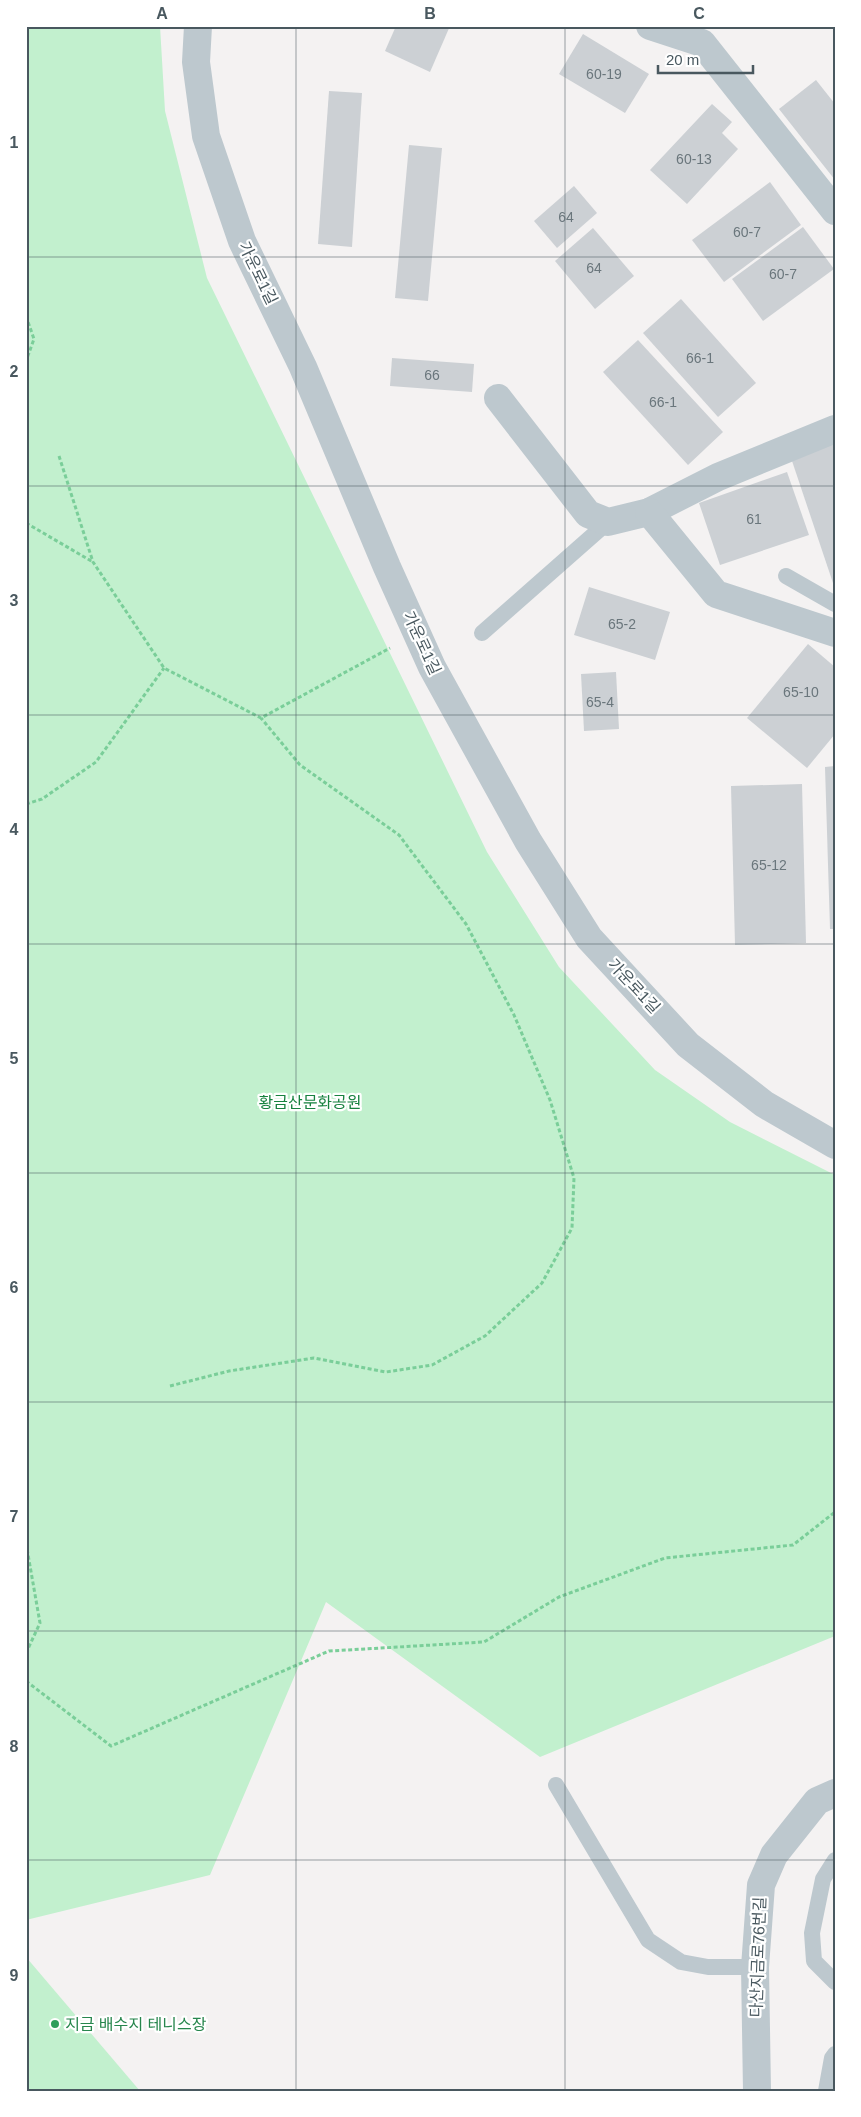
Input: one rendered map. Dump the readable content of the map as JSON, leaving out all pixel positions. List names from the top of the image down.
{
  "streets": {
    "street": ["가운로1길", "다산지금로76번길"]
  },
  "parks": ["황금산문화공원"],
  "places": ["지금 배수지 테니스장"],
  "house_numbers": [
    "60-19",
    "60-13",
    "64",
    "60-7",
    "64",
    "60-7",
    "66-1",
    "66",
    "66-1",
    "61",
    "65-2",
    "65-10",
    "65-4",
    "65-12"
  ],
  "scale_bar": "20 m",
  "grid": {
    "columns": ["A", "B", "C"],
    "rows": [
      "1",
      "2",
      "3",
      "4",
      "5",
      "6",
      "7",
      "8",
      "9"
    ]
  }
}
